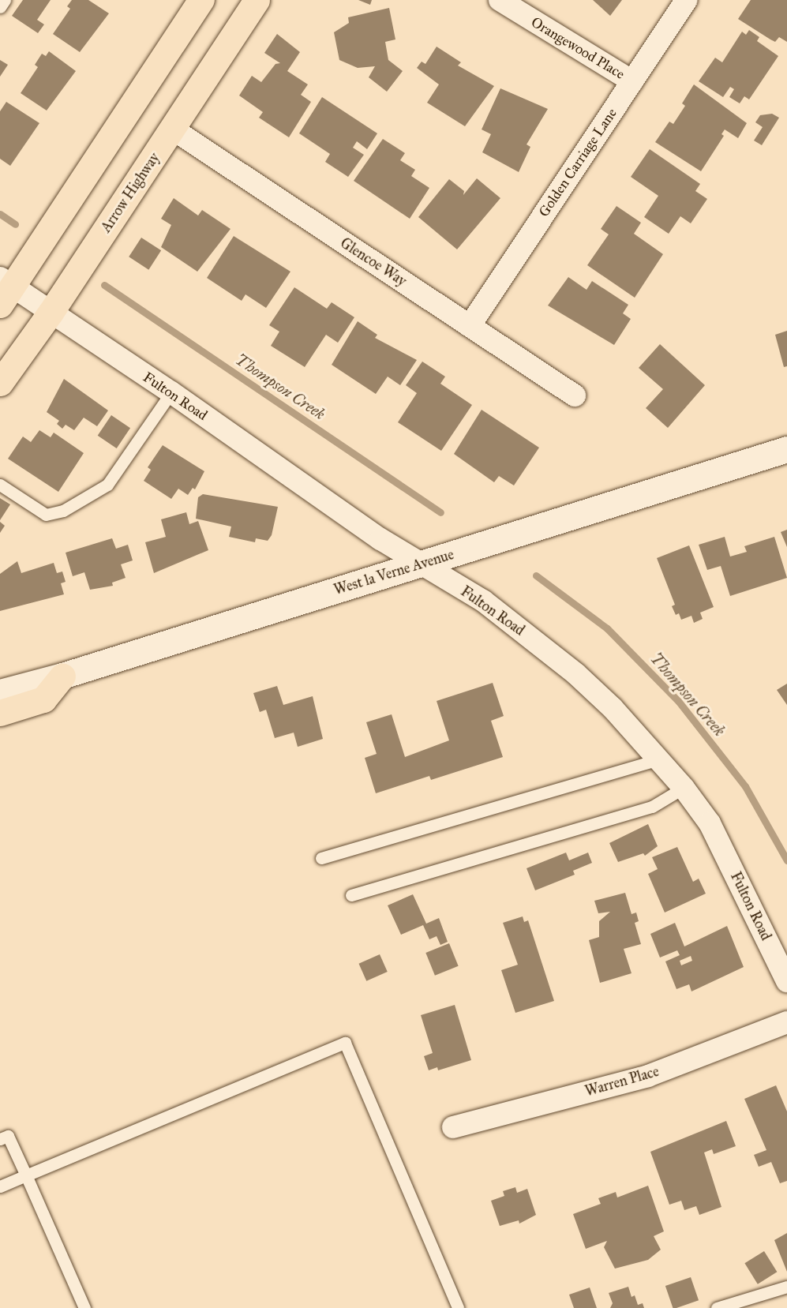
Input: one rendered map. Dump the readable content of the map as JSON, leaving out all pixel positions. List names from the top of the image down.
{
  "streets": {
    "main road": ["Arrow Highway", "West la Verne Avenue"],
    "street": [
      "Orangewood Place",
      "Golden Carriage Lane",
      "Glencoe Way",
      "Fulton Road",
      "Warren Place"
    ]
  },
  "crossings": [
    ["Orangewood Place", "Golden Carriage Lane"],
    ["Golden Carriage Lane", "Glencoe Way"],
    ["Arrow Highway", "Glencoe Way"],
    ["Arrow Highway", "Fulton Road"],
    ["Fulton Road", "West la Verne Avenue"]
  ],
  "water": ["Thompson Creek"]
}
